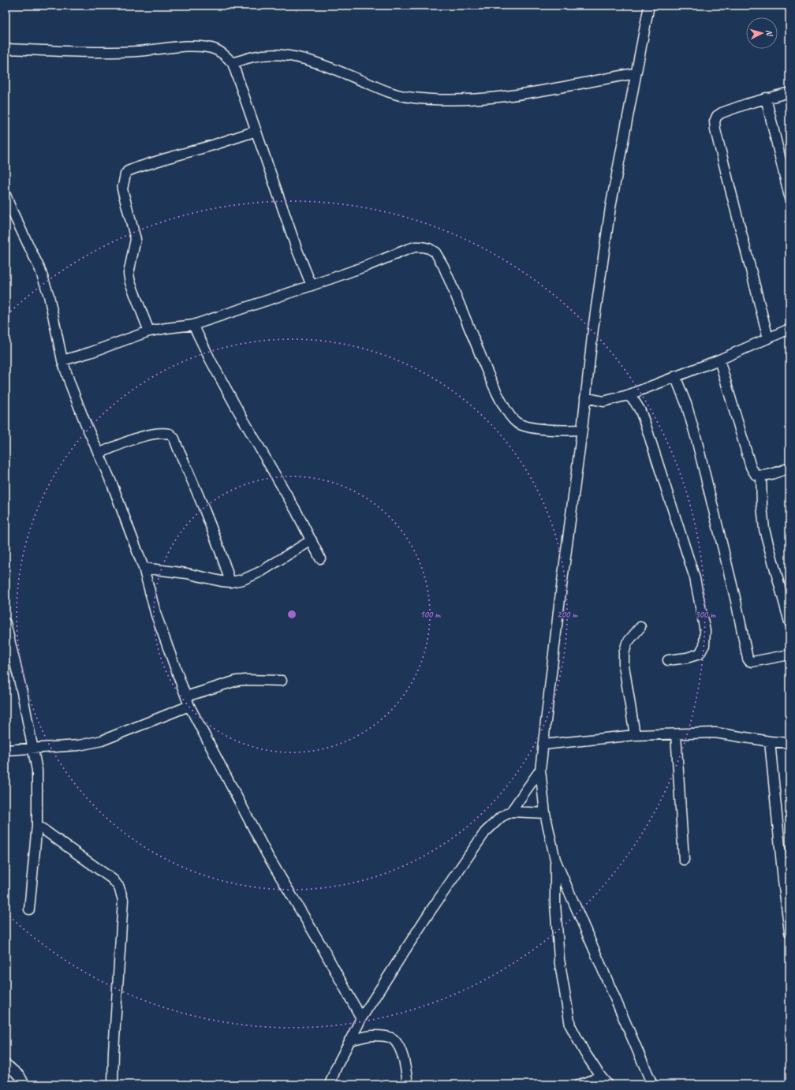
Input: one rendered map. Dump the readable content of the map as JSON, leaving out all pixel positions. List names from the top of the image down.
{
  "north": "right",
  "rings": ["100 m", "200 m", "300 m"]
}
